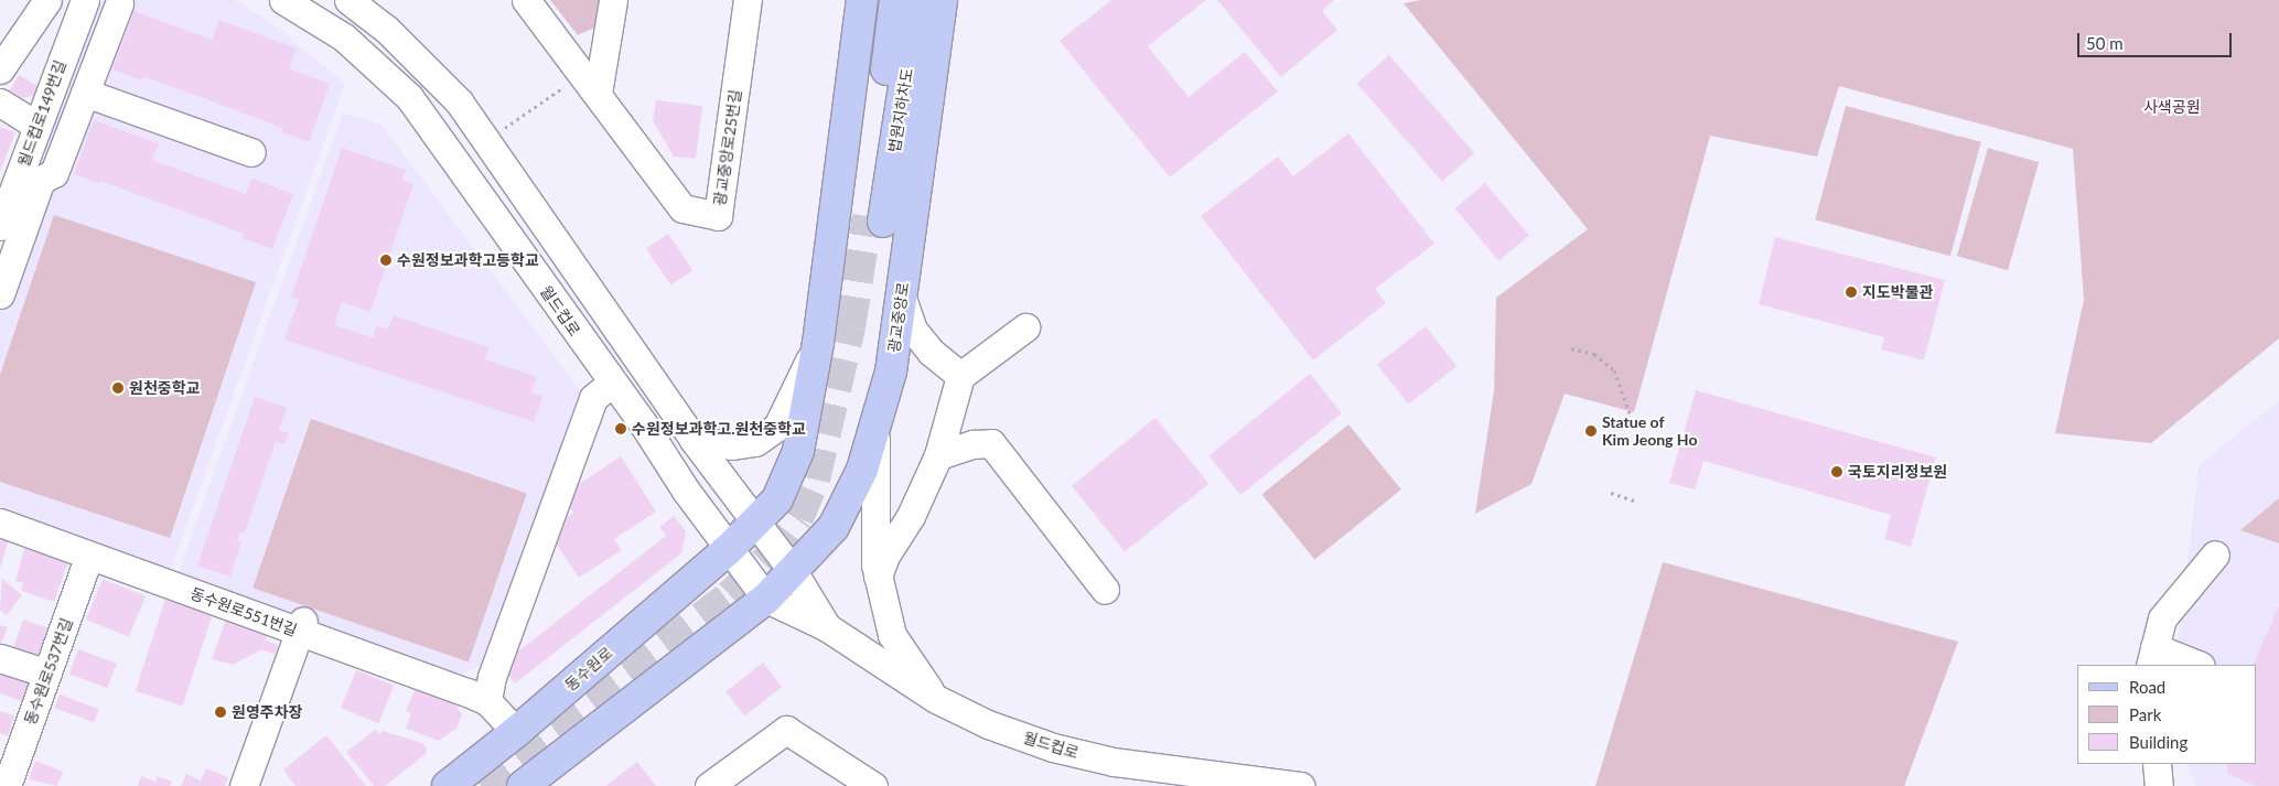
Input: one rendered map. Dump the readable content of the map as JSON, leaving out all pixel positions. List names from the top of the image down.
{
  "streets": {
    "main road": ["법원지하차도", "광교중앙로", "동수원로"],
    "street": [
      "월드컵로149번길",
      "광교중앙로25번길",
      "월드컵로",
      "동수원로551번길",
      "동수원로537번길"
    ]
  },
  "crossings": [
    ["월드컵로", "광교중앙로"],
    ["월드컵로", "동수원로"],
    ["동수원로551번길", "동수원로"],
    ["동수원로551번길", "동수원로537번길"]
  ],
  "parks": ["사색공원"],
  "places": [
    "수원정보과학고등학교",
    "지도박물관",
    "원천중학교",
    "수원정보과학고.원천중학교",
    "Statue of Kim Jeong Ho",
    "국토지리정보원",
    "원영주차장"
  ],
  "legend": ["Road", "Park", "Building"],
  "scale_bar": "50 m"
}
